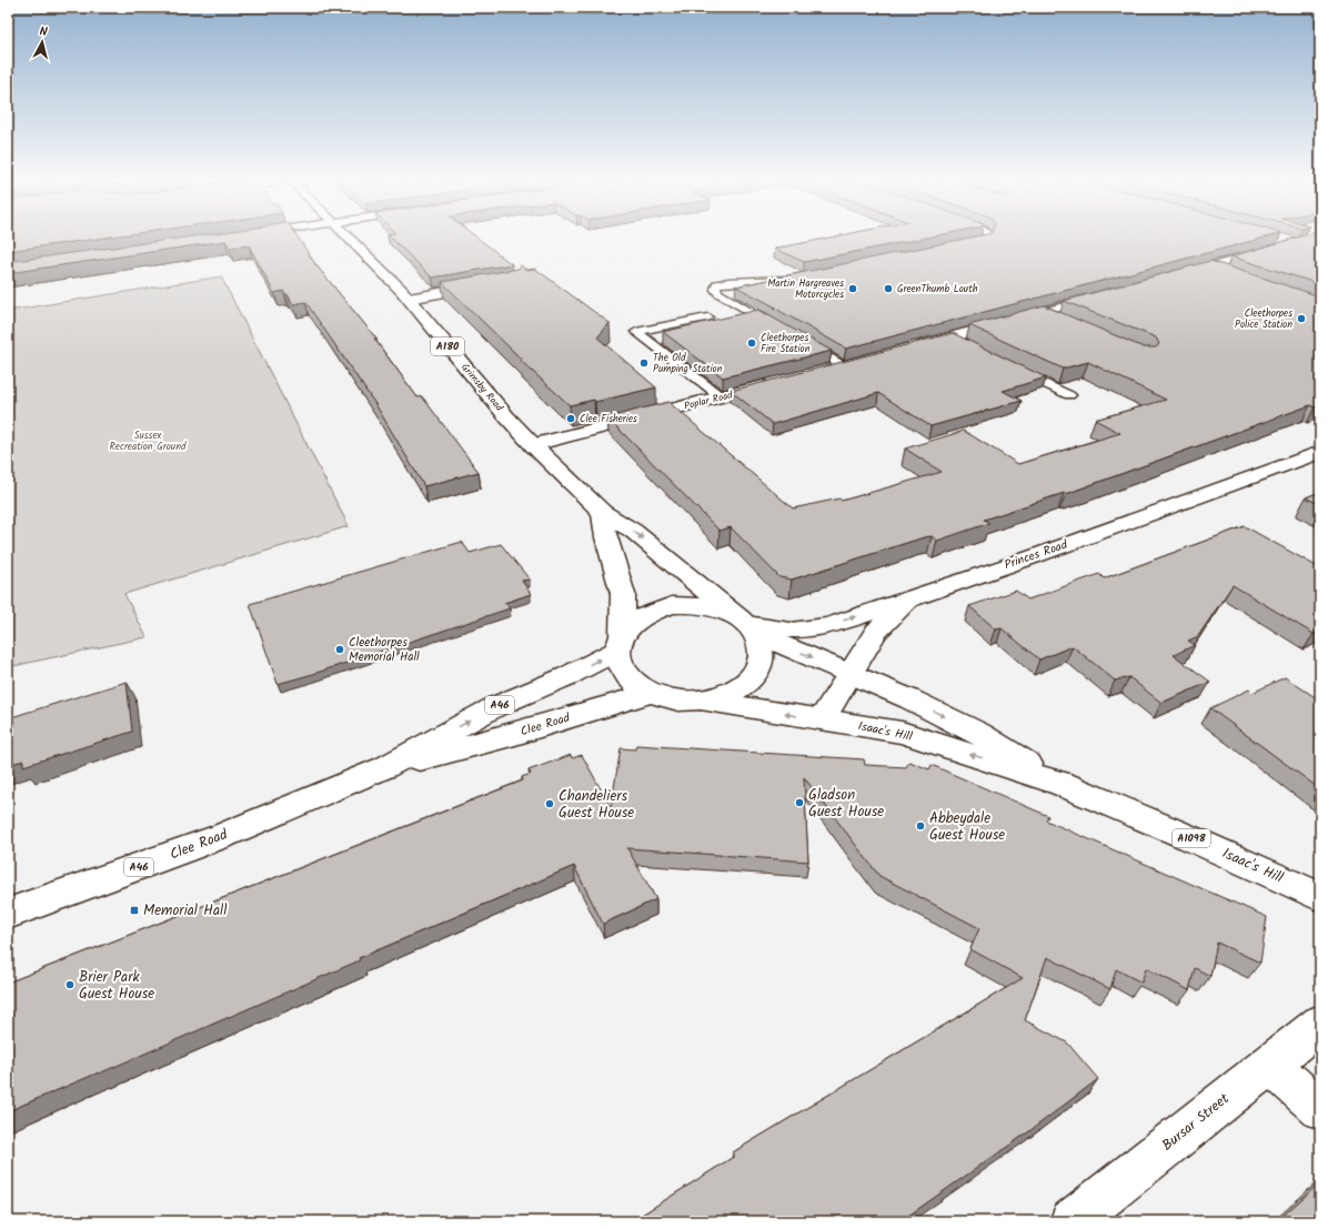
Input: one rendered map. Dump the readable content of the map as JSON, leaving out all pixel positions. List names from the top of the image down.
{
  "streets": {
    "main road": [
      "A180",
      "Grimsby Road",
      "Poplar Road",
      "Princes Road",
      "A46",
      "Clee Road",
      "Isaac's Hill",
      "A1098",
      "Bursar Street"
    ]
  },
  "crossings": [
    ["Grimsby Road", "Poplar Road"],
    ["Grimsby Road", "Princes Road"],
    ["Grimsby Road", "A46"],
    ["Grimsby Road", "Clee Road"],
    ["Grimsby Road", "Isaac's Hill"],
    ["Princes Road", "A46"],
    ["Princes Road", "Clee Road"],
    ["Princes Road", "Isaac's Hill"],
    ["A46", "Clee Road"],
    ["A46", "Isaac's Hill"],
    ["Clee Road", "Isaac's Hill"]
  ],
  "parks": ["Sussex Recreation Ground"],
  "places": {
    "other": [
      "Martin Hargreaves Motorcycles",
      "GreenThumb Louth",
      "Cleethorpes Police Station",
      "Cleethorpes Fire Station",
      "The Old Pumping Station",
      "Clee Fisheries",
      "Cleethorpes Memorial Hall",
      "Gladson Guest House",
      "Chandeliers Guest House",
      "Abbeydale Guest House",
      "Brier Park Guest House"
    ],
    "transit": ["Memorial Hall"]
  },
  "north": "top"
}
